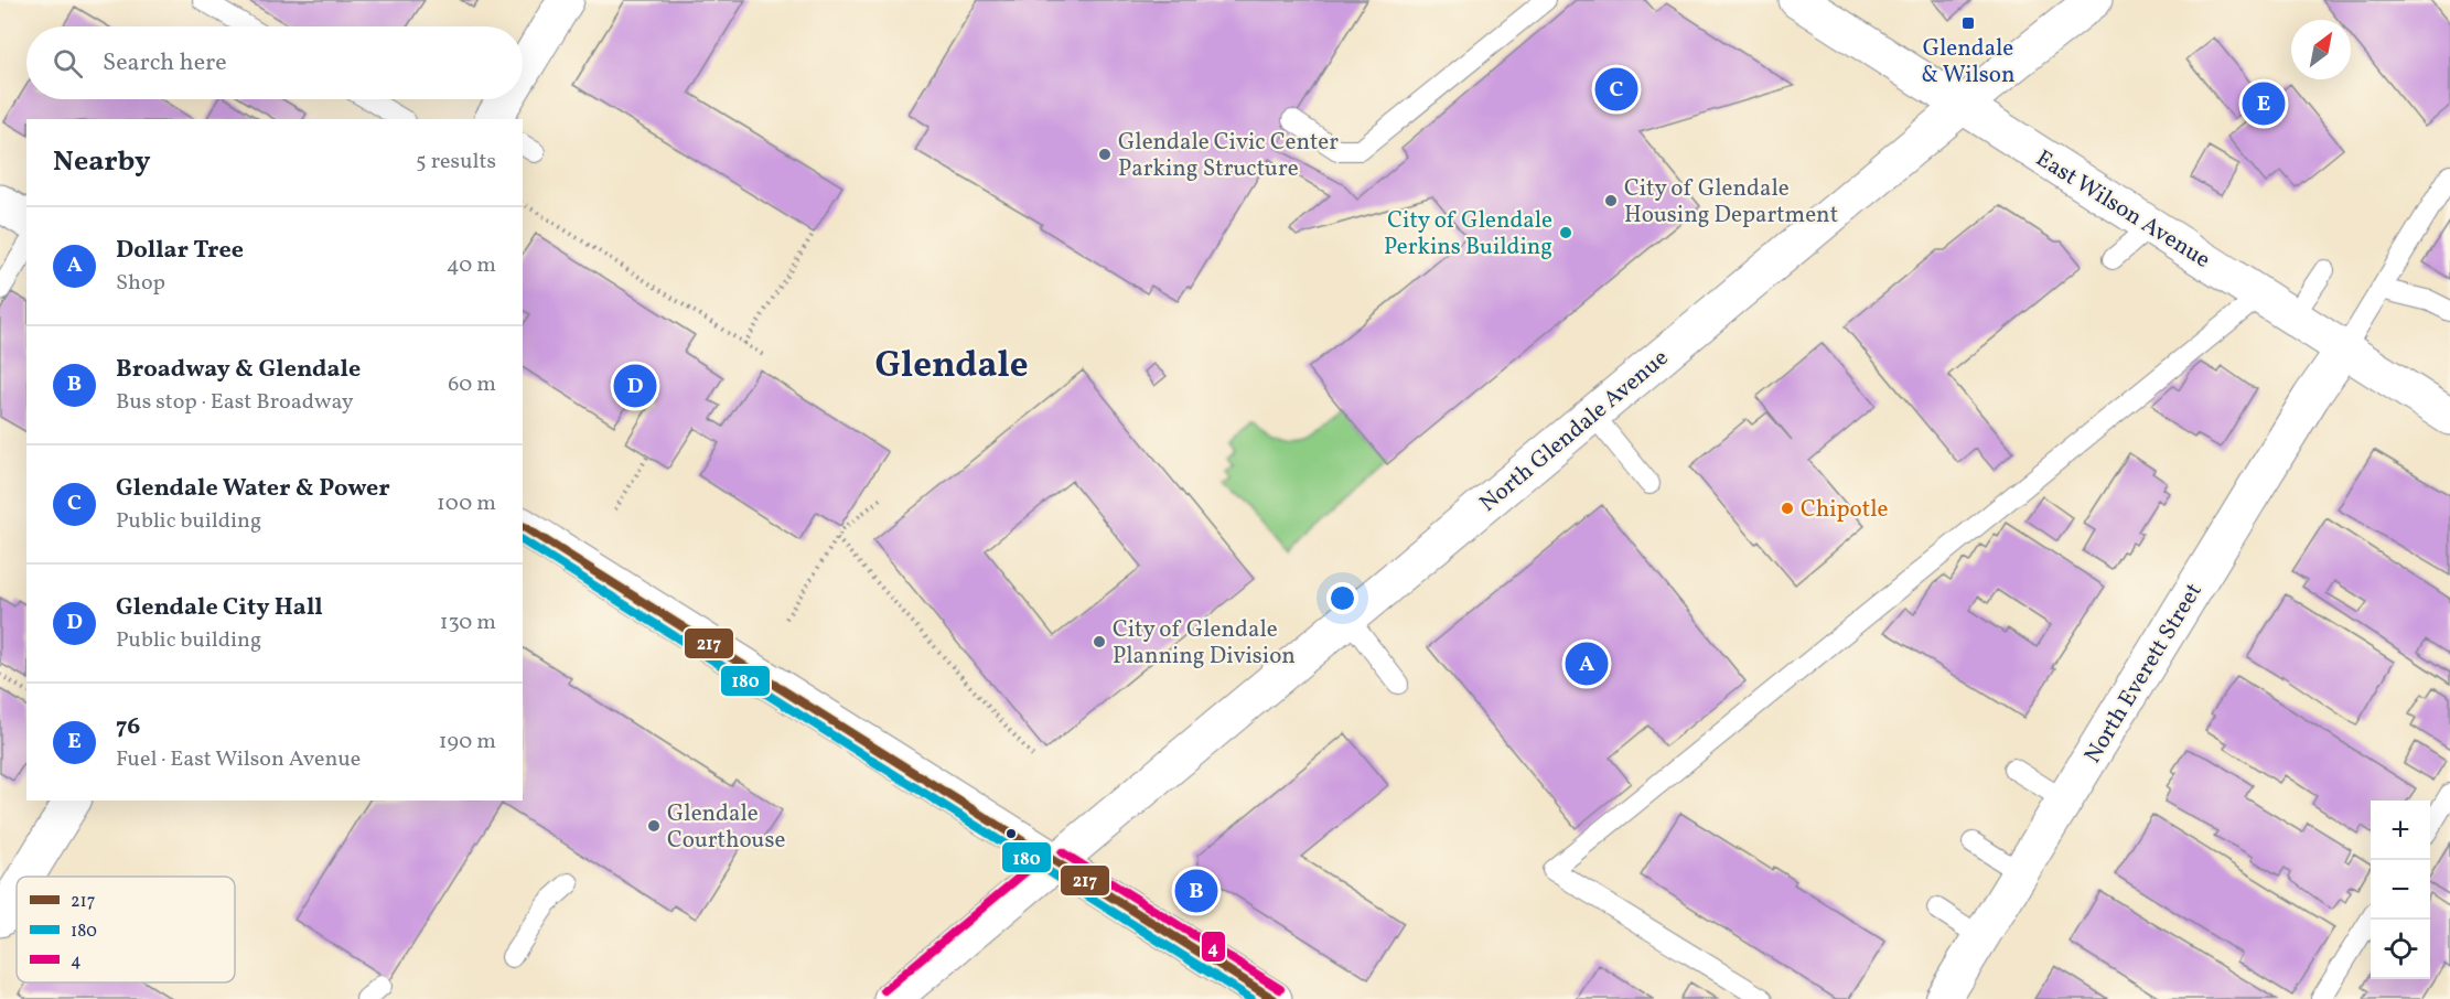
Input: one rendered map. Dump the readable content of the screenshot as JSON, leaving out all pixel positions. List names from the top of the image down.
{
  "streets": {
    "main road": ["East Wilson Avenue", "North Glendale Avenue", "North Everett Street"]
  },
  "crossings": [
    ["East Wilson Avenue", "North Glendale Avenue"],
    ["East Wilson Avenue", "North Everett Street"]
  ],
  "districts": ["Glendale"],
  "places": {
    "transit": ["Glendale & Wilson"],
    "other": [
      "Glendale Civic Center Parking Structure",
      "City of Glendale Housing Department",
      "City of Glendale Perkins Building",
      "Chipotle",
      "City of Glendale Planning Division",
      "Glendale Courthouse"
    ]
  },
  "lines": ["transit line 217", "transit line 180", "transit line 4"],
  "legend": ["217", "180", "4"],
  "north": "top right",
  "page": {
    "search": "Search here",
    "pins": [
      "C",
      "E",
      "D",
      "A",
      "B"
    ],
    "heading": ["Nearby", "5 results"],
    "list": [
      {
        "mark": "A",
        "name": "Dollar Tree",
        "note": "Shop",
        "value": "40 m"
      },
      {
        "mark": "B",
        "name": "Broadway & Glendale",
        "note": "Bus stop · East Broadway",
        "value": "60 m"
      },
      {
        "mark": "C",
        "name": "Glendale Water & Power",
        "note": "Public building",
        "value": "100 m"
      },
      {
        "mark": "D",
        "name": "Glendale City Hall",
        "note": "Public building",
        "value": "130 m"
      },
      {
        "mark": "E",
        "name": "76",
        "note": "Fuel · East Wilson Avenue",
        "value": "190 m"
      }
    ],
    "map_buttons": ["+", "−"]
  }
}
